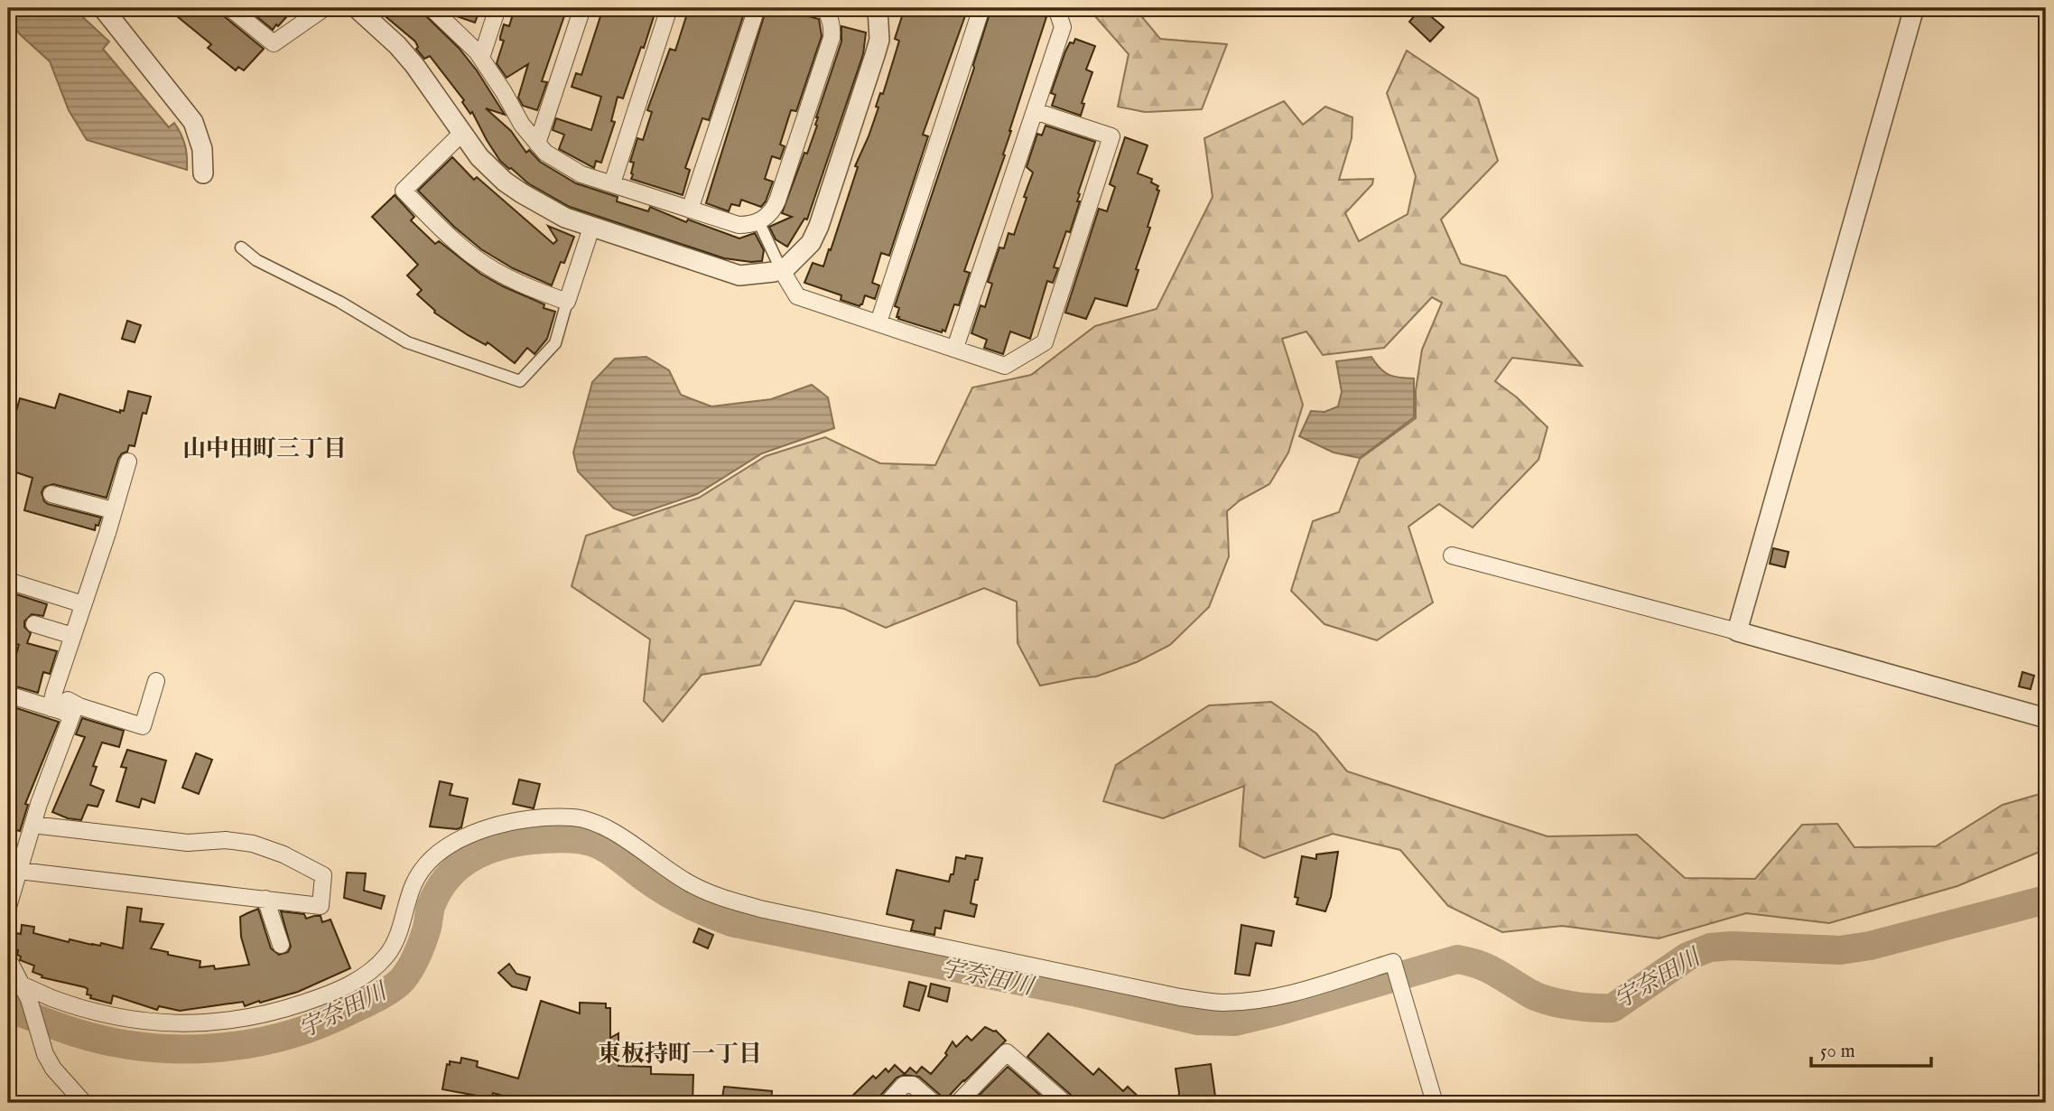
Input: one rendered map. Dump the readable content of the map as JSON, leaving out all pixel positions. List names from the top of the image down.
{
  "districts": ["山中田町三丁目", "東板持町一丁目"],
  "water": ["宇奈田川"],
  "scale_bar": "50 m"
}
